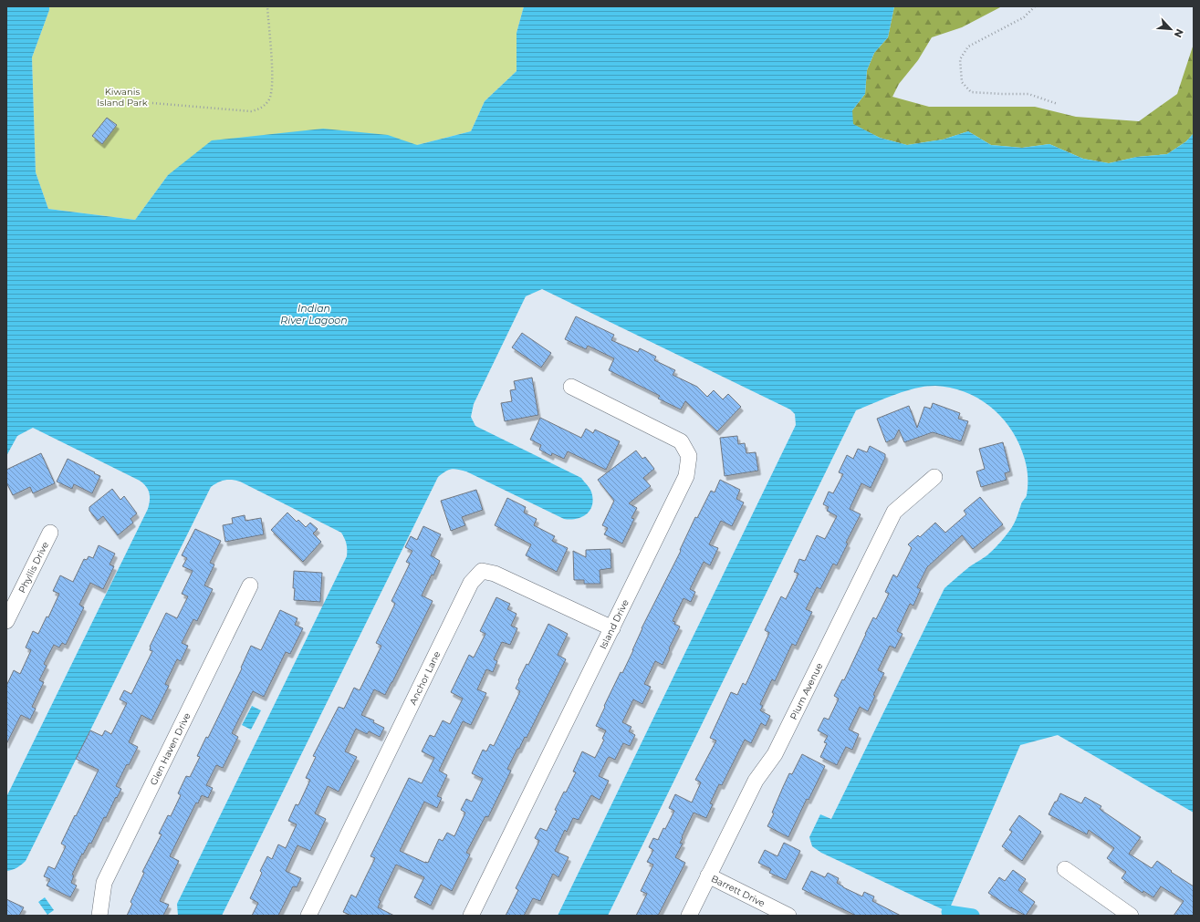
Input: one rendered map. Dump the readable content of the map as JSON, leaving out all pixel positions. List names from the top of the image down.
{
  "streets": {
    "street": [
      "Phyllis Drive",
      "Island Drive",
      "Anchor Lane",
      "Plum Avenue",
      "Glen Haven Drive",
      "Barrett Drive"
    ]
  },
  "crossings": [
    ["Island Drive", "Anchor Lane"],
    ["Plum Avenue", "Barrett Drive"]
  ],
  "water": ["Indian River Lagoon"],
  "parks": ["Kiwanis Island Park"],
  "north": "bottom right"
}
